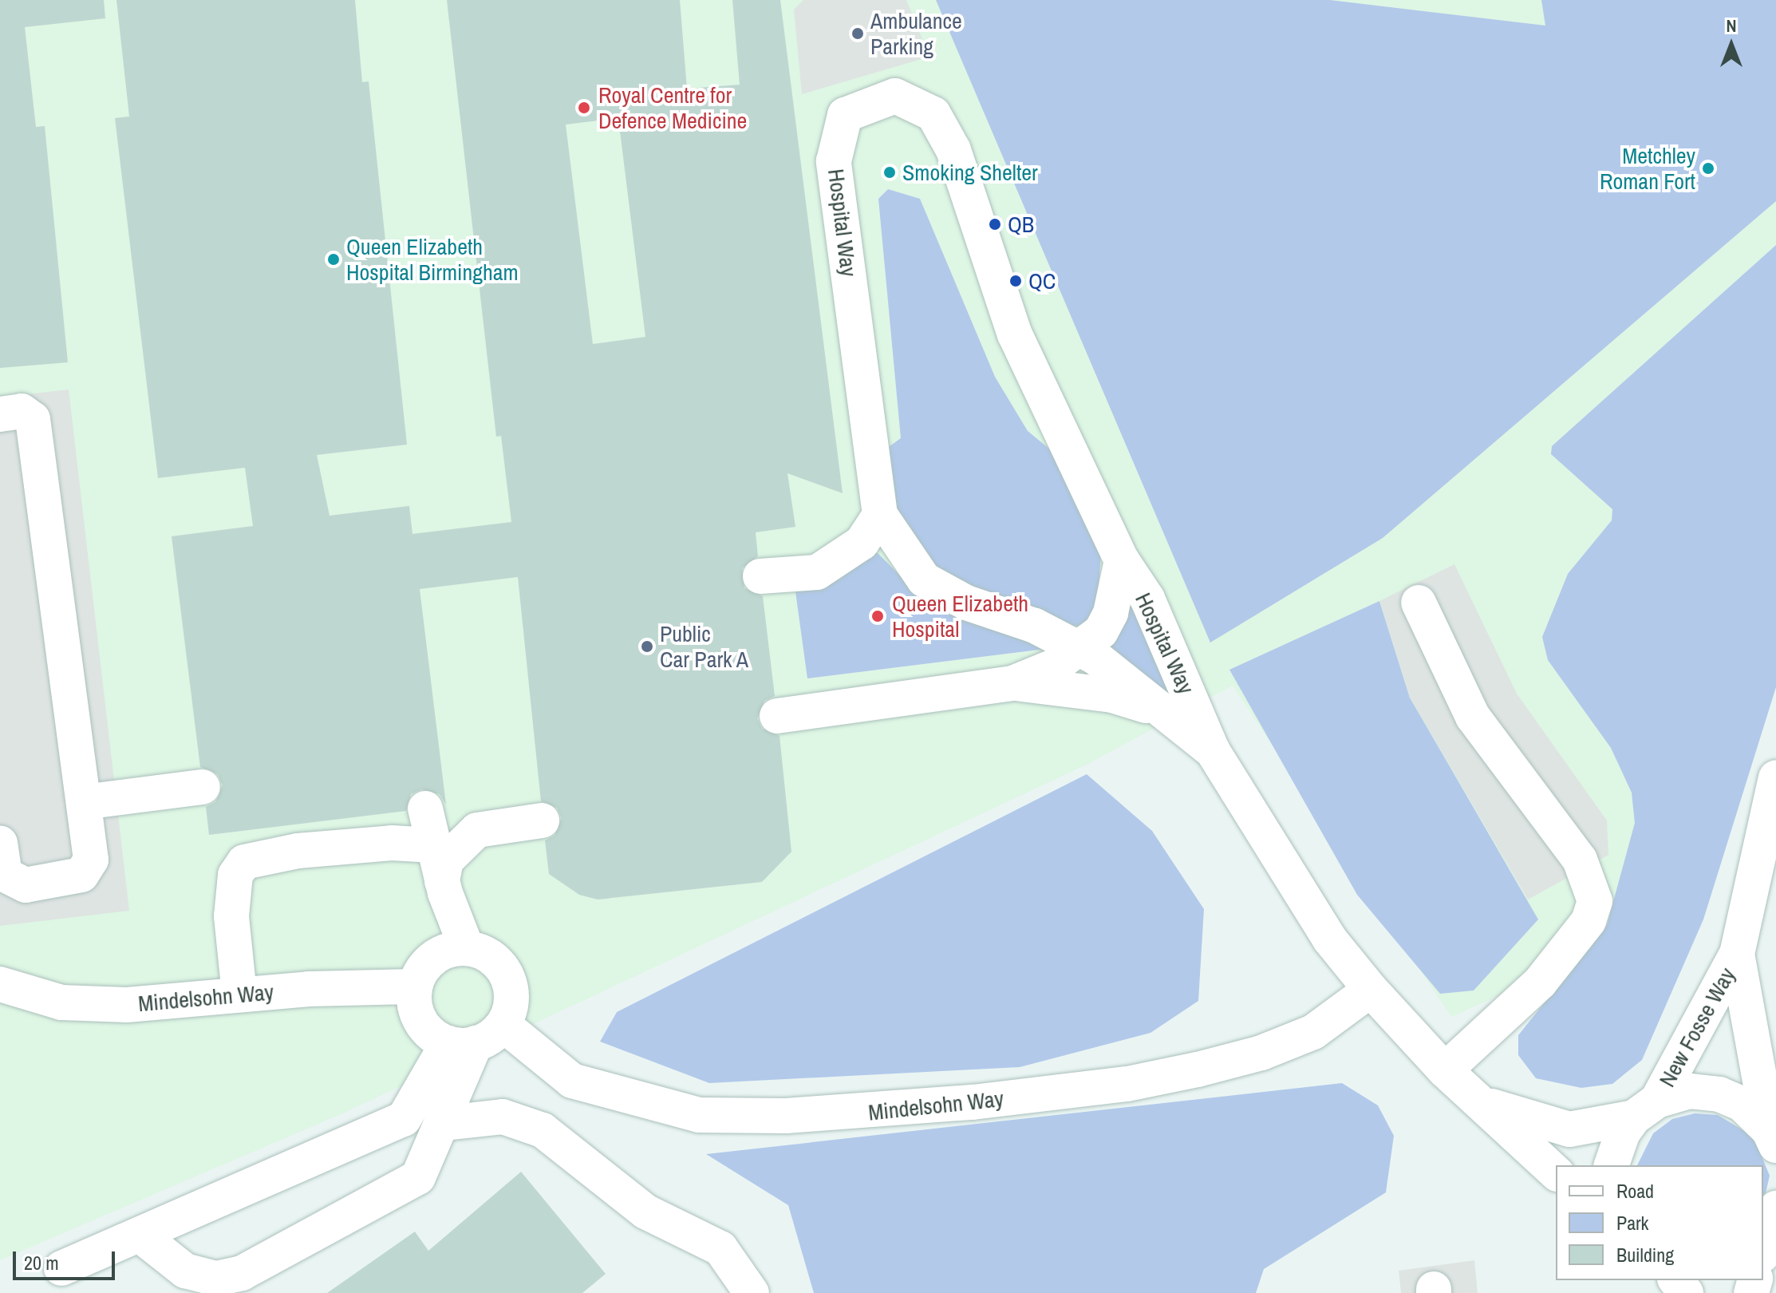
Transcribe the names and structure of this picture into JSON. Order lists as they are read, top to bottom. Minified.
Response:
{"streets":{"street":["Hospital Way","Mindelsohn Way","New Fosse Way"]},"crossings":[["Hospital Way","Mindelsohn Way"],["Hospital Way","New Fosse Way"]],"places":["Ambulance Parking","Royal Centre for Defence Medicine","Metchley Roman Fort","Smoking Shelter","QB","Queen Elizabeth Hospital Birmingham","QC","Queen Elizabeth Hospital","Public Car Park A"],"legend":["Road","Park","Building"],"scale_bar":"20 m","north":"top"}
